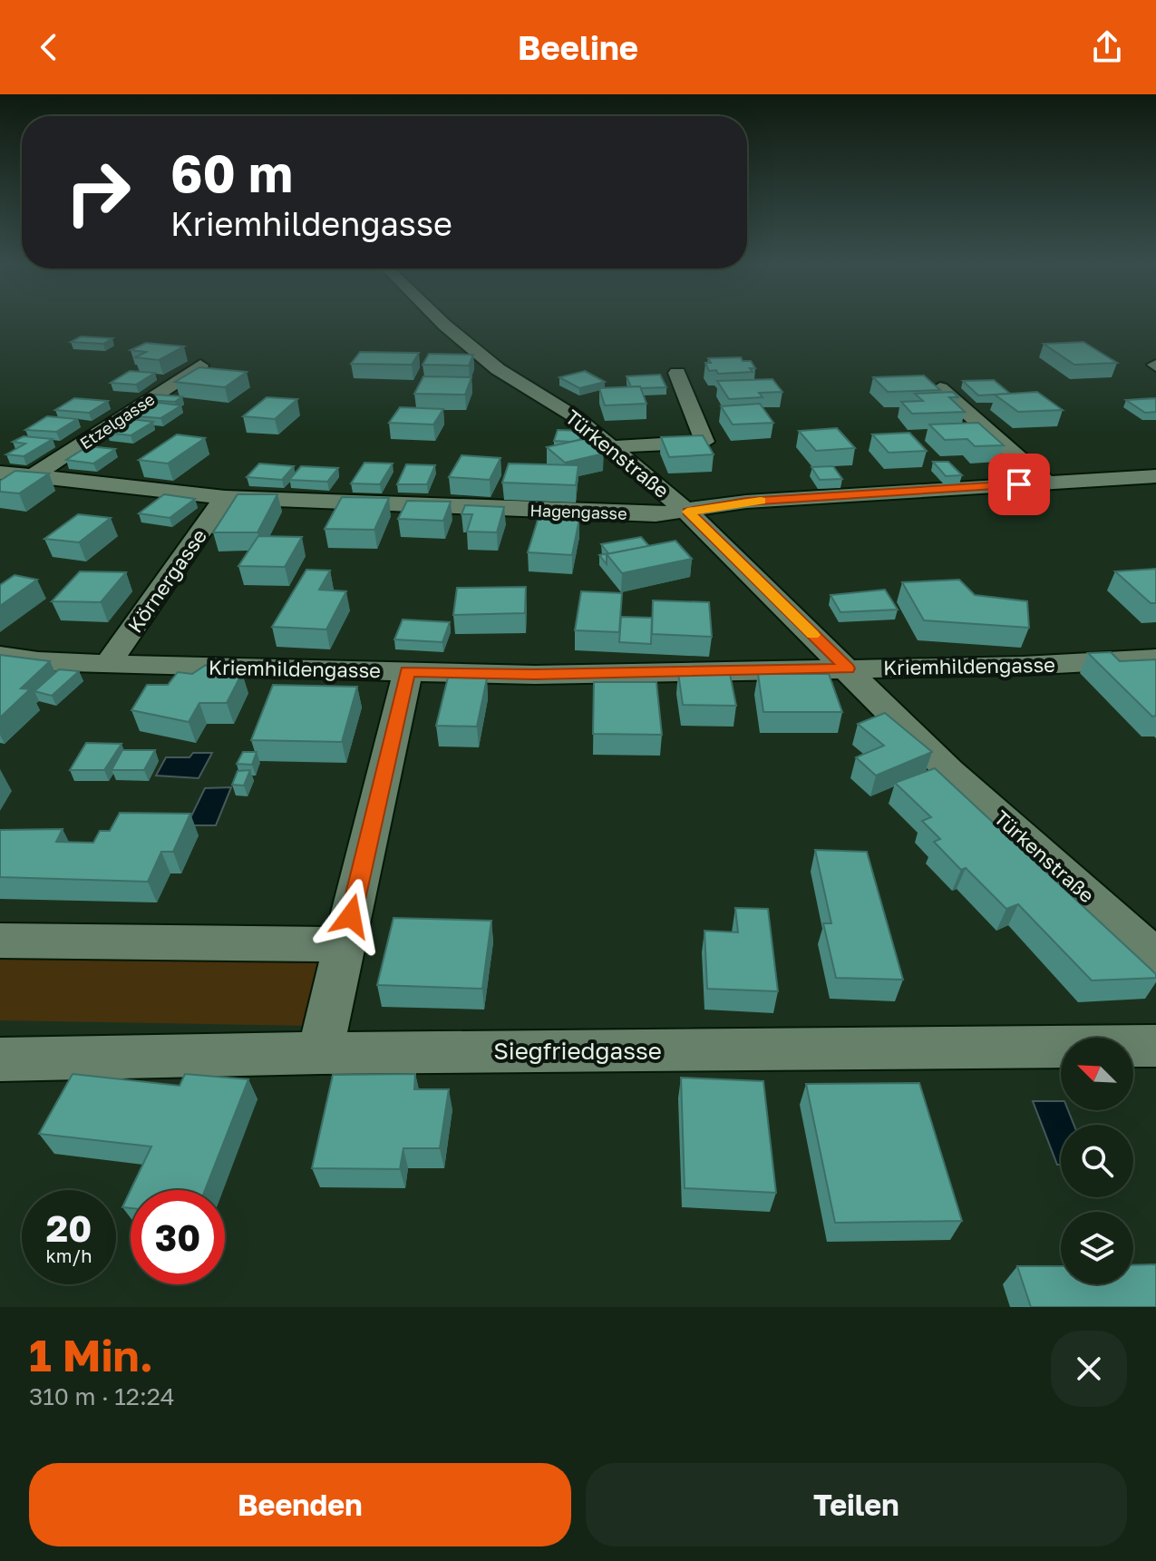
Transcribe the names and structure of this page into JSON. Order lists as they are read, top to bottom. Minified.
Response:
{"streets":{"street":["Etzelgasse","Türkenstraße","Hagengasse","Körnergasse","Kriemhildengasse","Siegfriedgasse"]},"crossings":[["Etzelgasse","Hagengasse"],["Türkenstraße","Hagengasse"],["Türkenstraße","Kriemhildengasse"],["Hagengasse","Körnergasse"],["Körnergasse","Kriemhildengasse"]],"north":"top left","page":{"header":"Beeline","turn":["60 m","Kriemhildengasse"],"speed":"20 km/h","limit":"30","heading":["1 Min.","310 m · 12:24"],"buttons":["Beenden","Teilen"]}}
